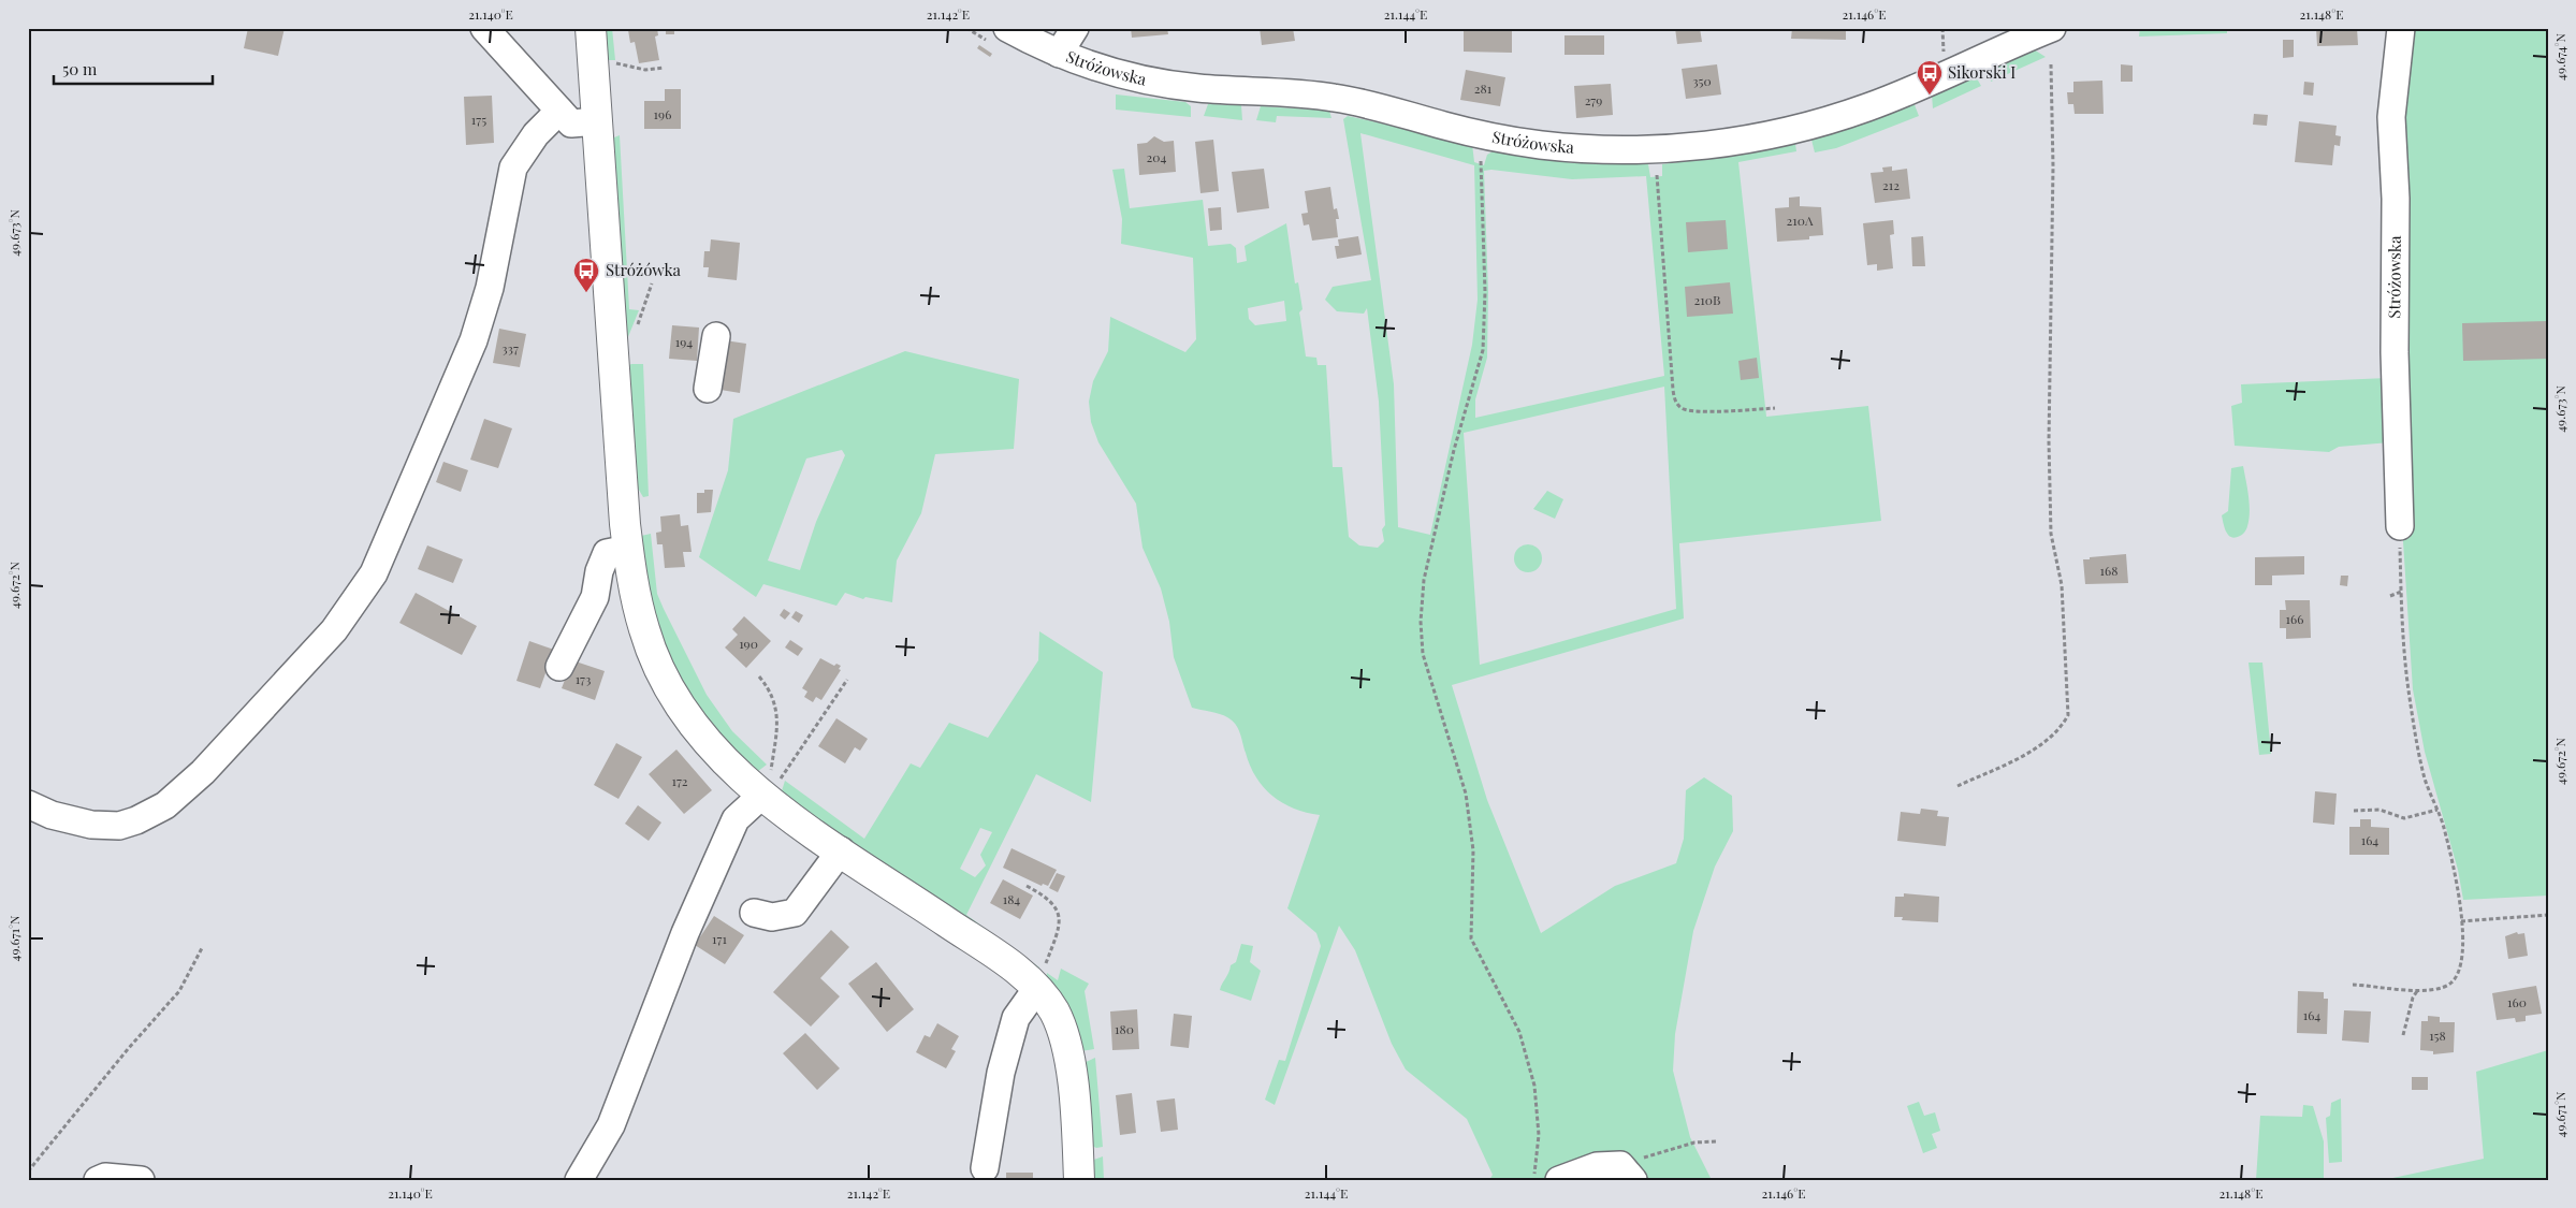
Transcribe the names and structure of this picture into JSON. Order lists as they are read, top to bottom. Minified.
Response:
{"streets":{"street":["Stróżowska"]},"places":{"bus stop":["Sikorski I","Stróżówka"]},"house_numbers":["350","281","279","196","175","204","212","210A","210B","194","337","168","166","190","173","172","164","184","171","160","164","180","158"],"scale_bar":"50 m","coordinates":["21.140°E","21.142°E","21.144°E","21.146°E","21.148°E","49.674°N","49.673°N","49.672°N","49.671°N"]}
